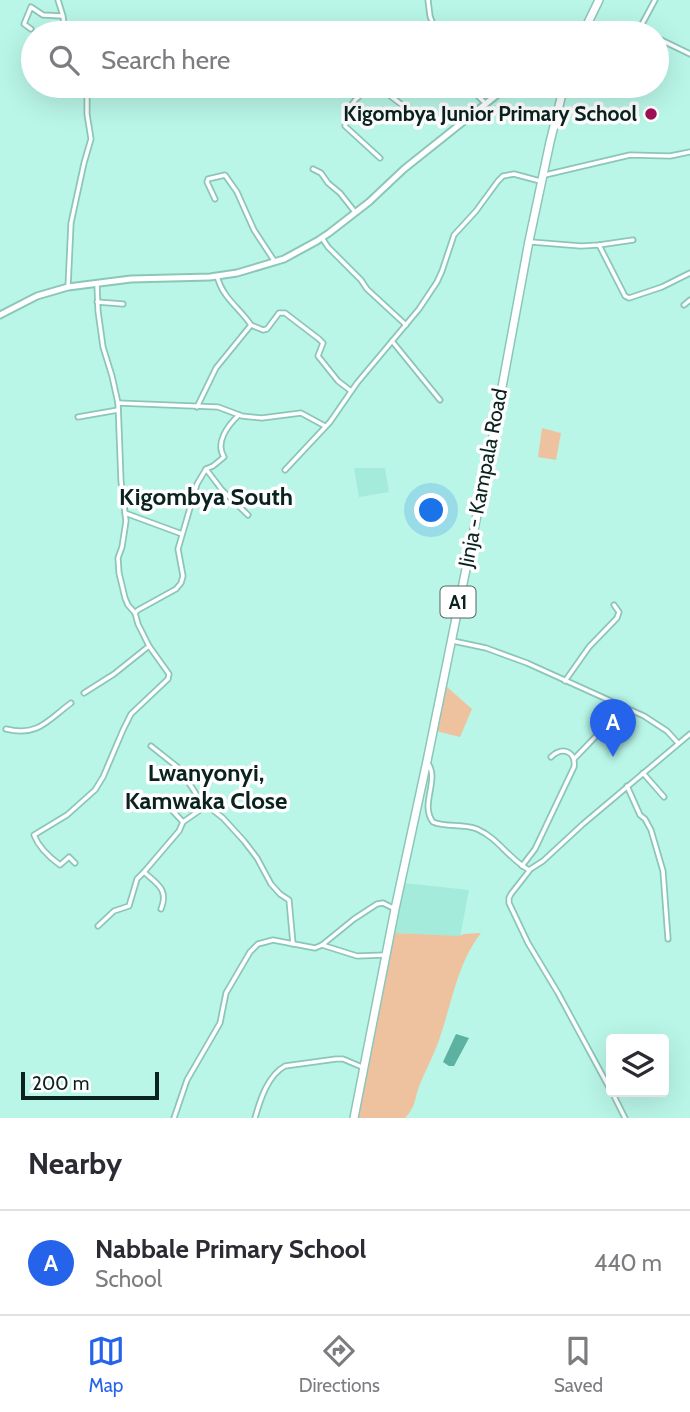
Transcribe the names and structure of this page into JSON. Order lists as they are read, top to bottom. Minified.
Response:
{"streets":{"highway":["Jinja - Kampala Road","A1"]},"districts":["Kigombya South","Lwanyonyi, Kamwaka Close"],"places":["Kigombya Junior Primary School"],"scale_bar":"200 m","page":{"search":"Search here","pins":"A","scale":"200 m","heading":"Nearby","list":[{"mark":"A","name":"Nabbale Primary School","note":"School","value":"440 m"}],"nav":["Map","Directions","Saved"]}}
